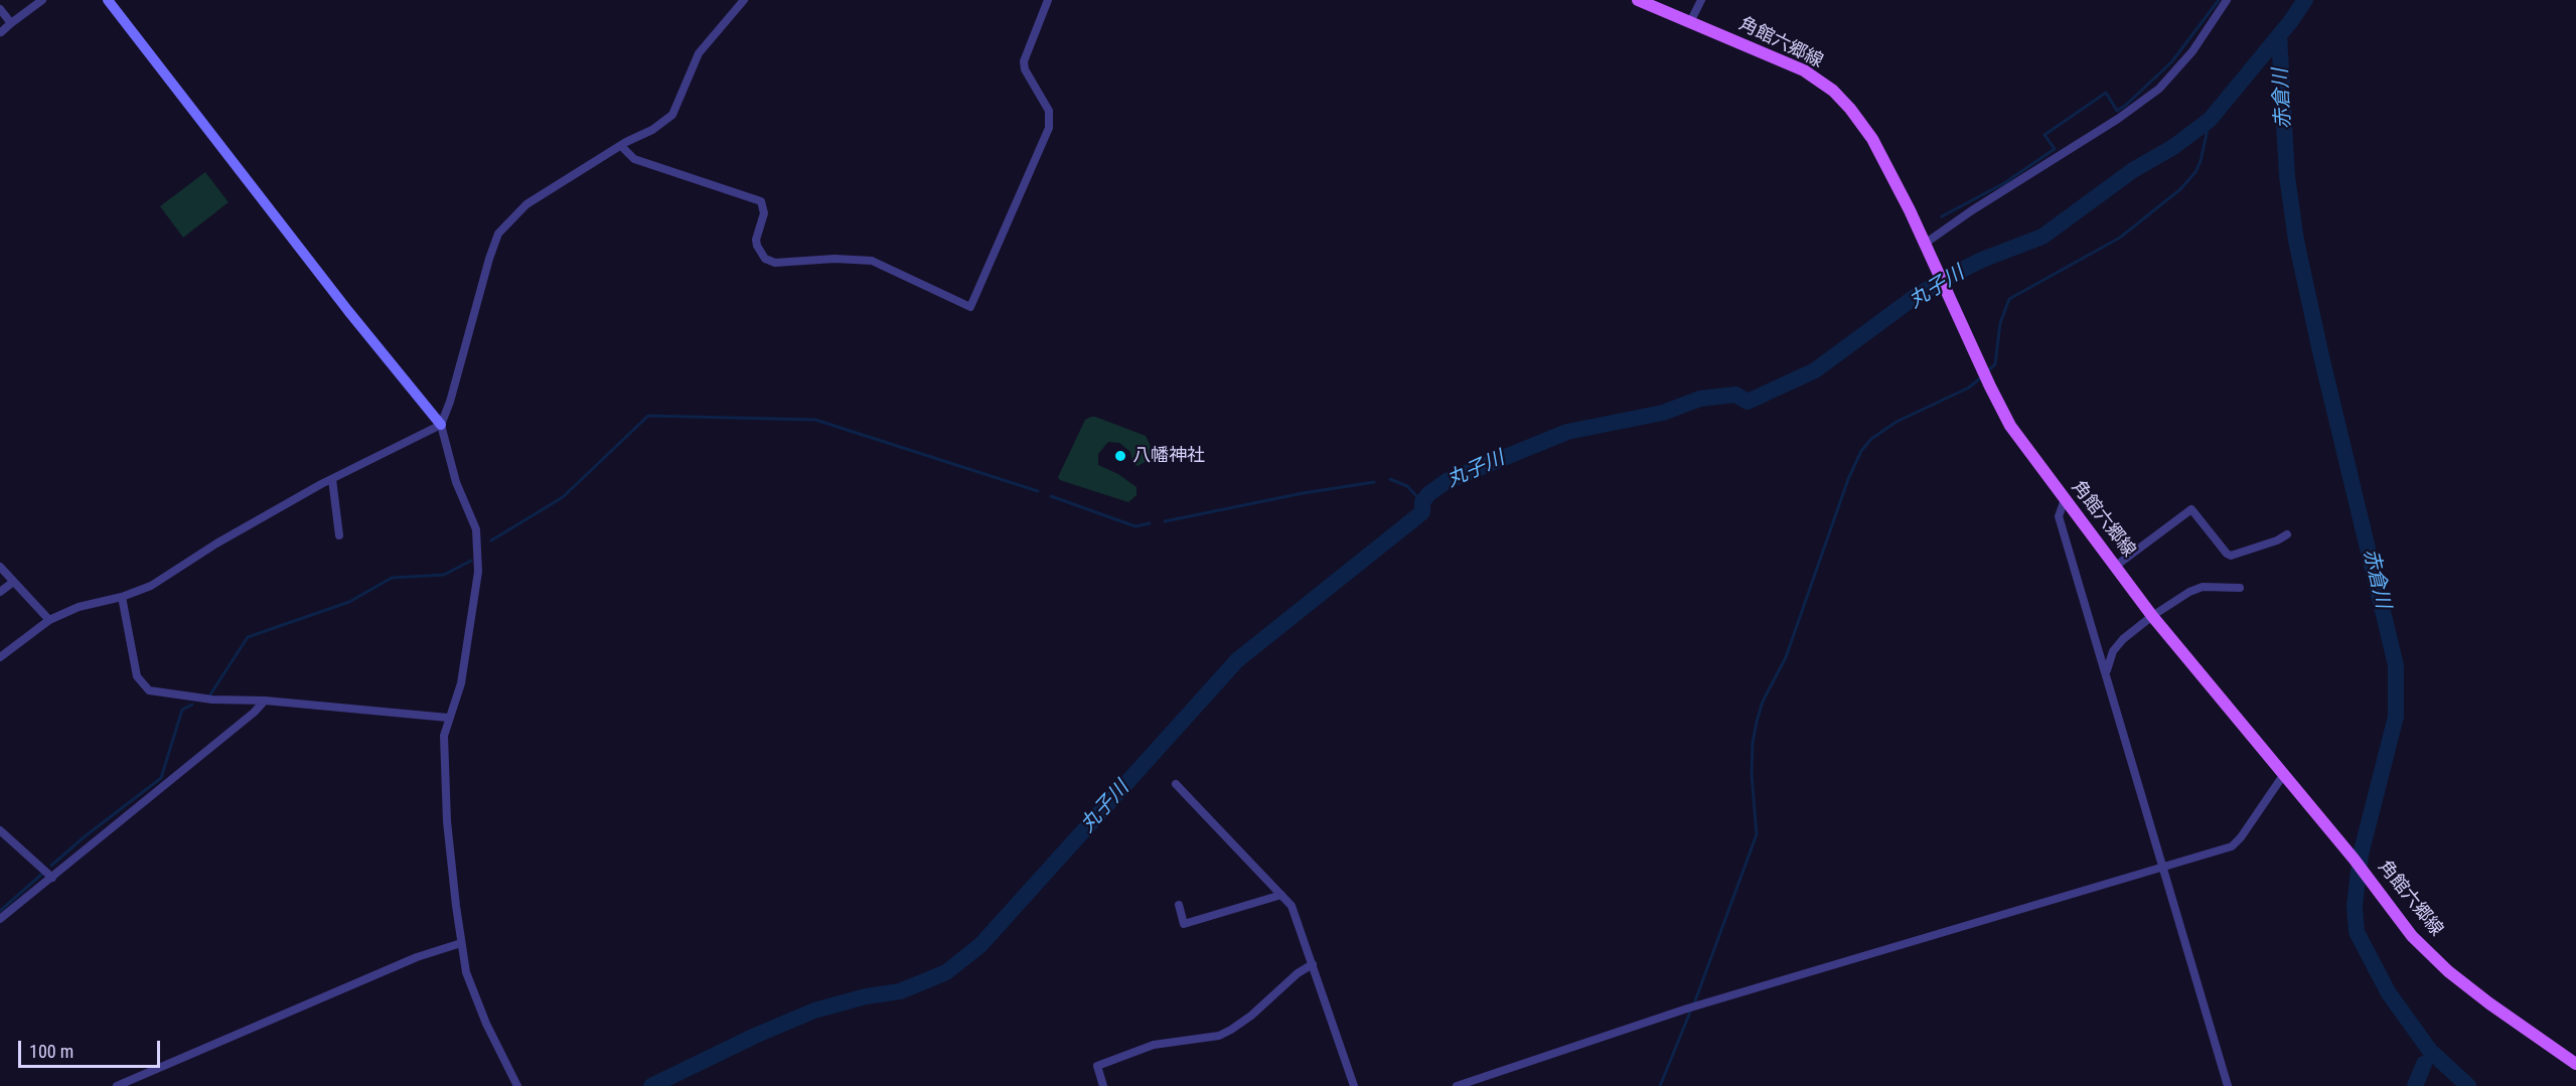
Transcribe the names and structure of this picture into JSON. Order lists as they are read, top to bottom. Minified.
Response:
{"streets":{"main road":["角館六郷線"]},"water":["赤倉川","丸子川"],"places":["八幡神社"],"scale_bar":"100 m"}
